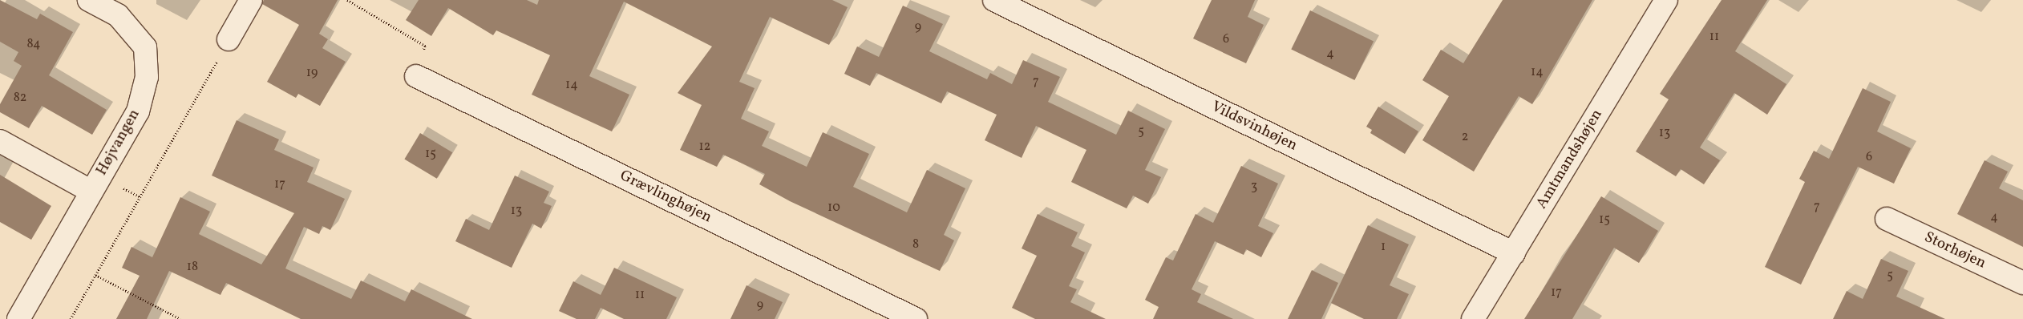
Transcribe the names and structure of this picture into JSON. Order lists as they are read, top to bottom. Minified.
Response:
{"streets":{"street":["Vildsvinhøjen","Højvangen","Amtmandshøjen","Grævlinghøjen","Storhøjen"]},"crossings":[["Vildsvinhøjen","Amtmandshøjen"]],"house_numbers":["9","11","6","84","4","14","19","7","14","82","5","13","2","12","15","6","17","3","7","10","13","4","15","8","1","18","5","17","11","9"]}
